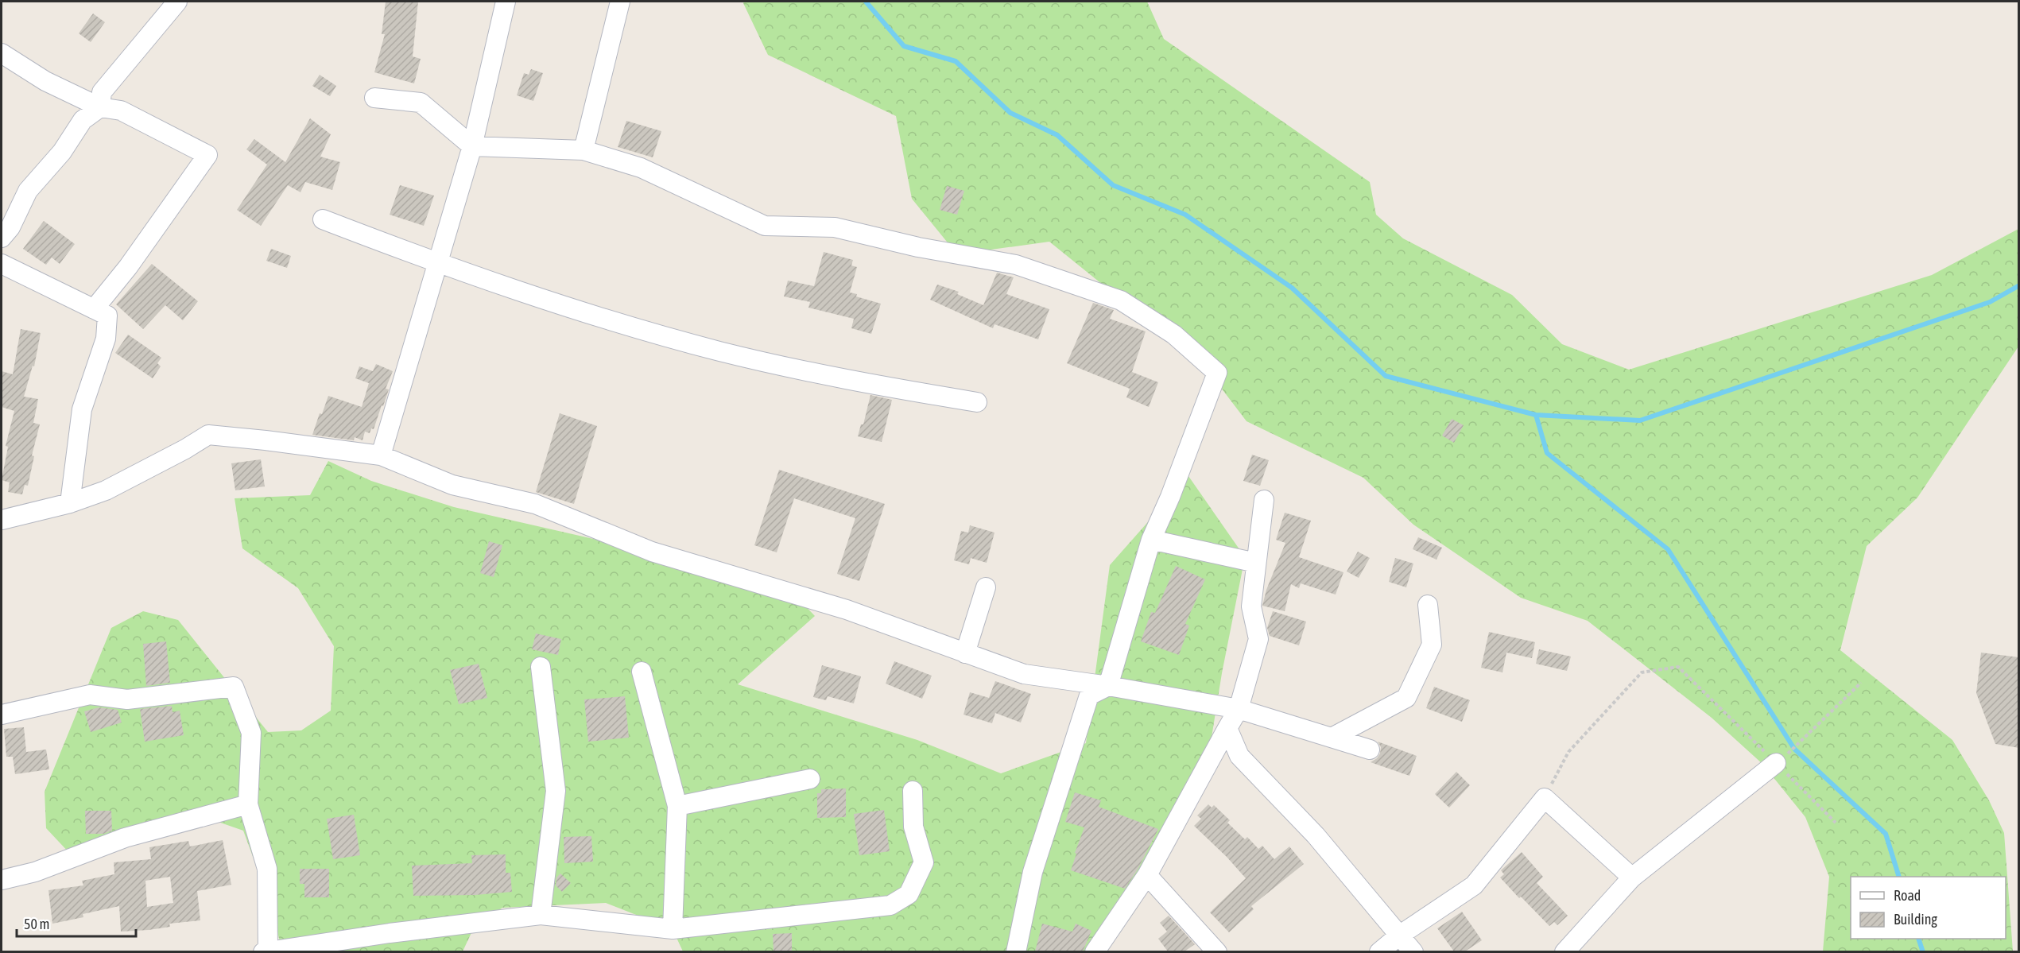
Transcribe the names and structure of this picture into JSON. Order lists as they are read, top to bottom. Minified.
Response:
{"legend":["Road","Building"],"scale_bar":"50 m"}
